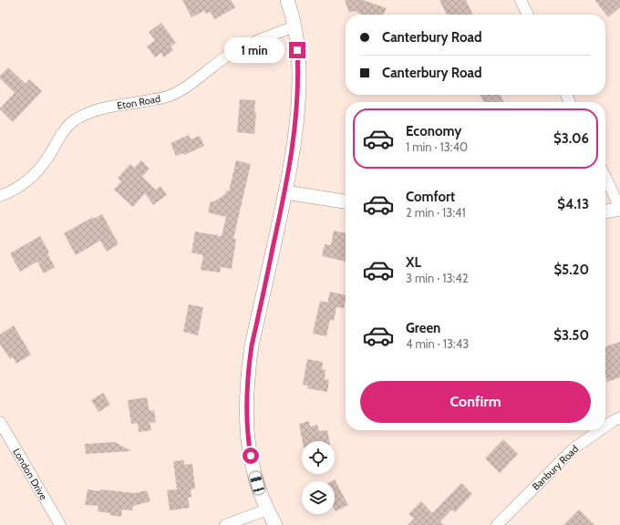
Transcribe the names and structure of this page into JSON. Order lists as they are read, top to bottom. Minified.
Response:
{"streets":{"street":["Eton Road","Banbury Road","London Drive"]},"page":{"banner":["Canterbury Road","Canterbury Road"],"bubble":"1 min","list":[{"name":"Economy","note":"1 min · 13:40","value":"$3.06"},{"name":"Comfort","note":"2 min · 13:41","value":"$4.13"},{"name":"XL","note":"3 min · 13:42","value":"$5.20"},{"name":"Green","note":"4 min · 13:43","value":"$3.50"}],"buttons":"Confirm"}}
